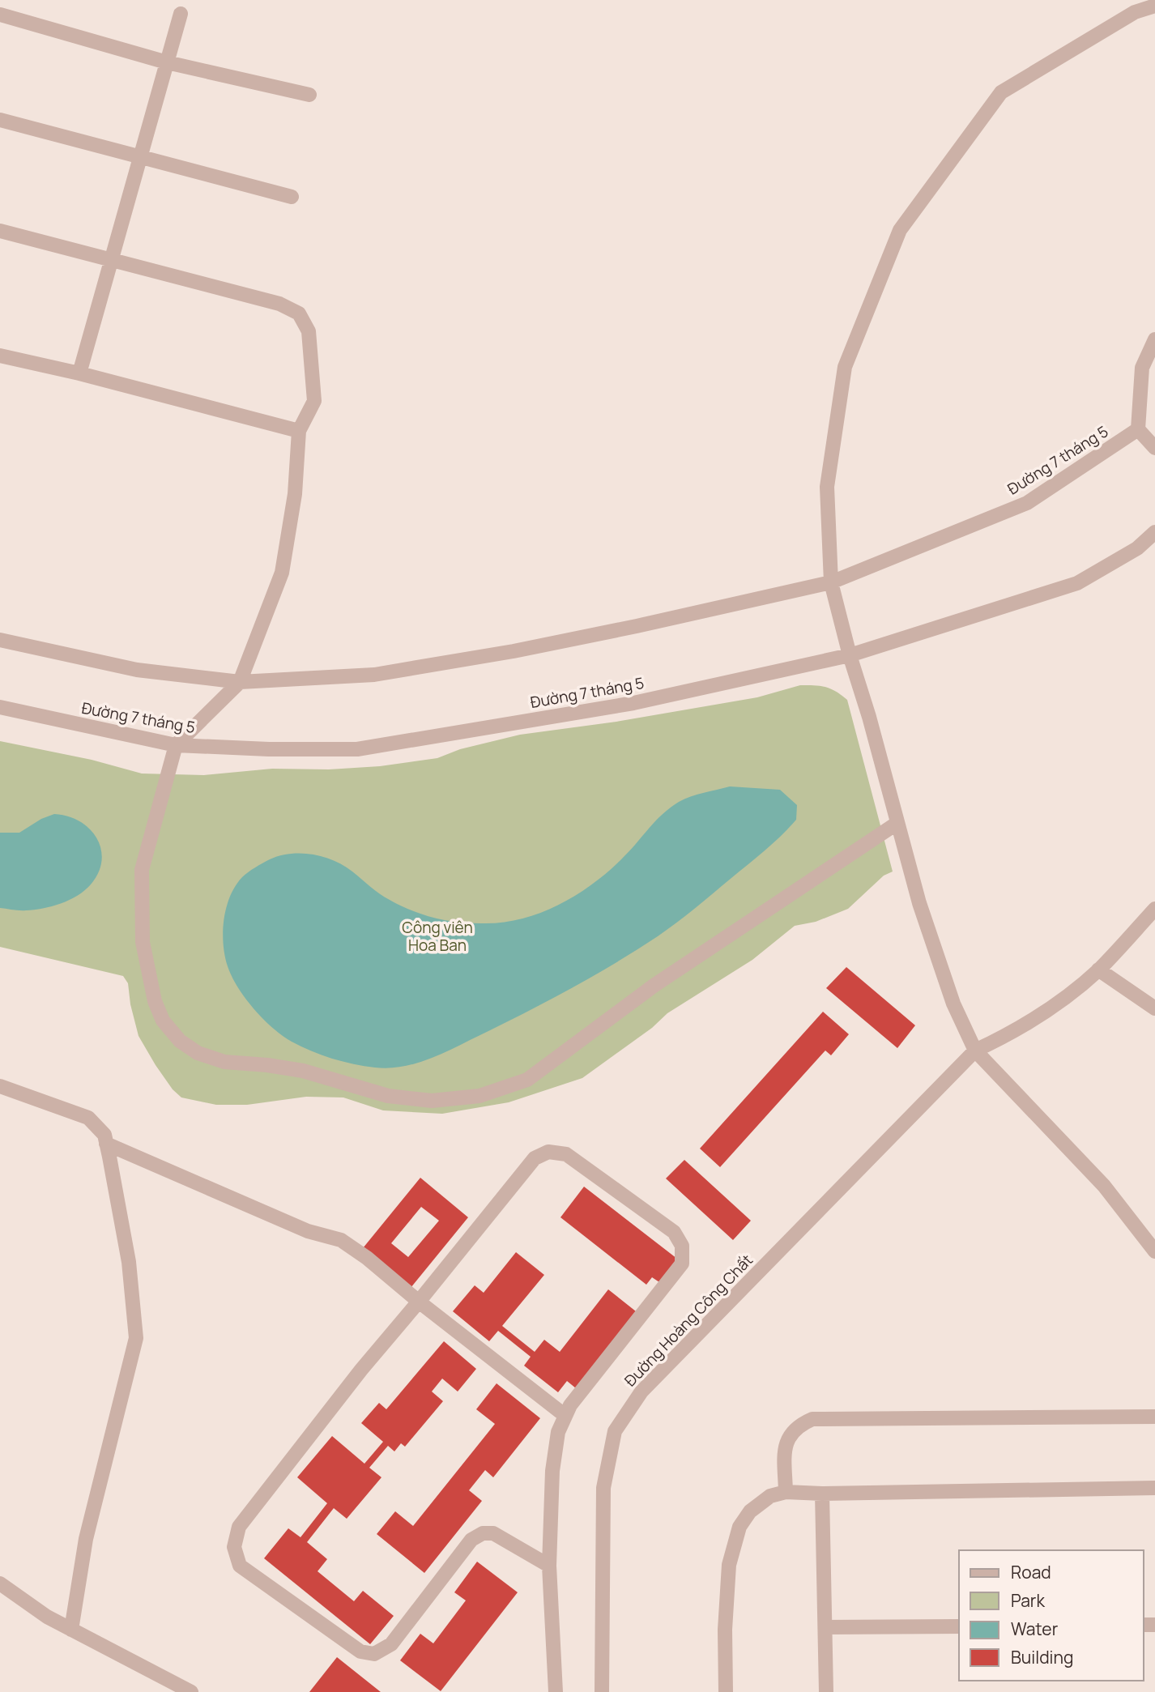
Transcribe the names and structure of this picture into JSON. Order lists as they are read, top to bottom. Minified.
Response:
{"streets":{"street":["Đường 7 tháng 5","Đường Hoàng Công Chất"]},"parks":["Công viên Hoa Ban"],"legend":["Road","Park","Water","Building"]}
